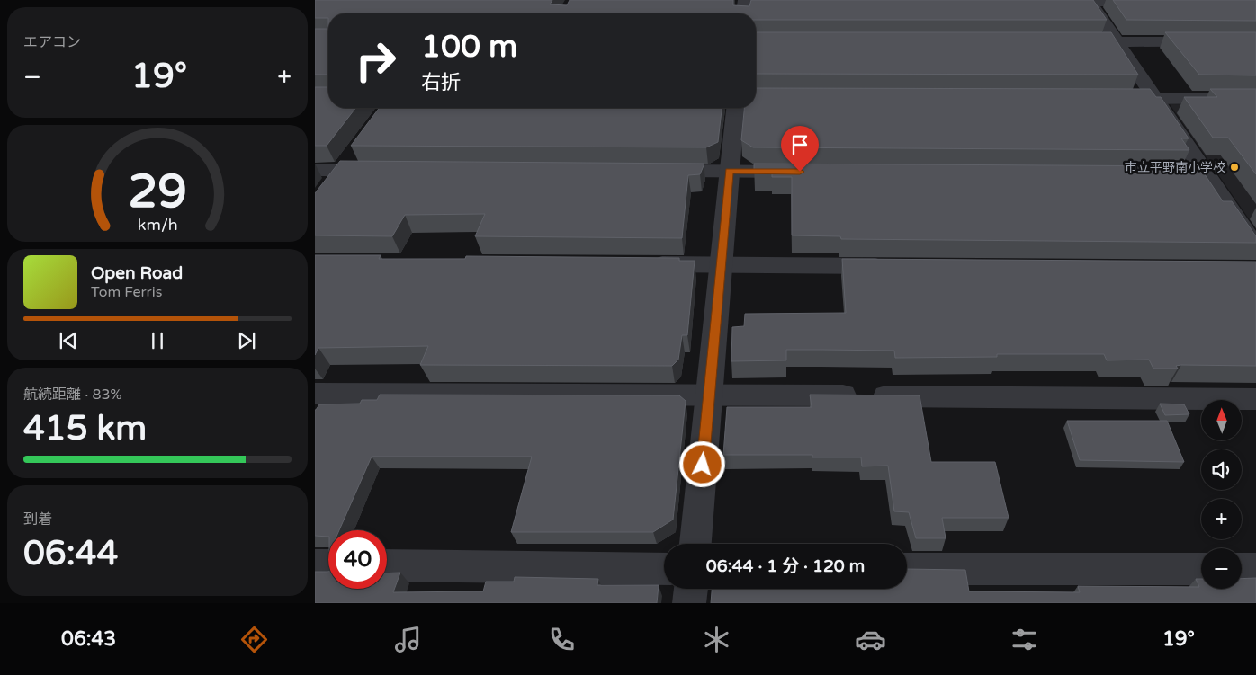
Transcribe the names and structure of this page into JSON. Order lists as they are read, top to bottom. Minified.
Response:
{"places":["市立平野南小学校"],"north":"top","page":{"tile":["エアコン",["航続距離 · 83%","415 km"],["到着","06:44"]],"turn":["100 m","右折"],"heat":["−","19°","+"],"song":["Open Road","Tom Ferris"],"map_buttons":["+","−"],"limit":"40","trip":"06:44 · 1 分 · 120 m","tabs":["06:43","19°"],"gauge":["29","km/h"]}}
